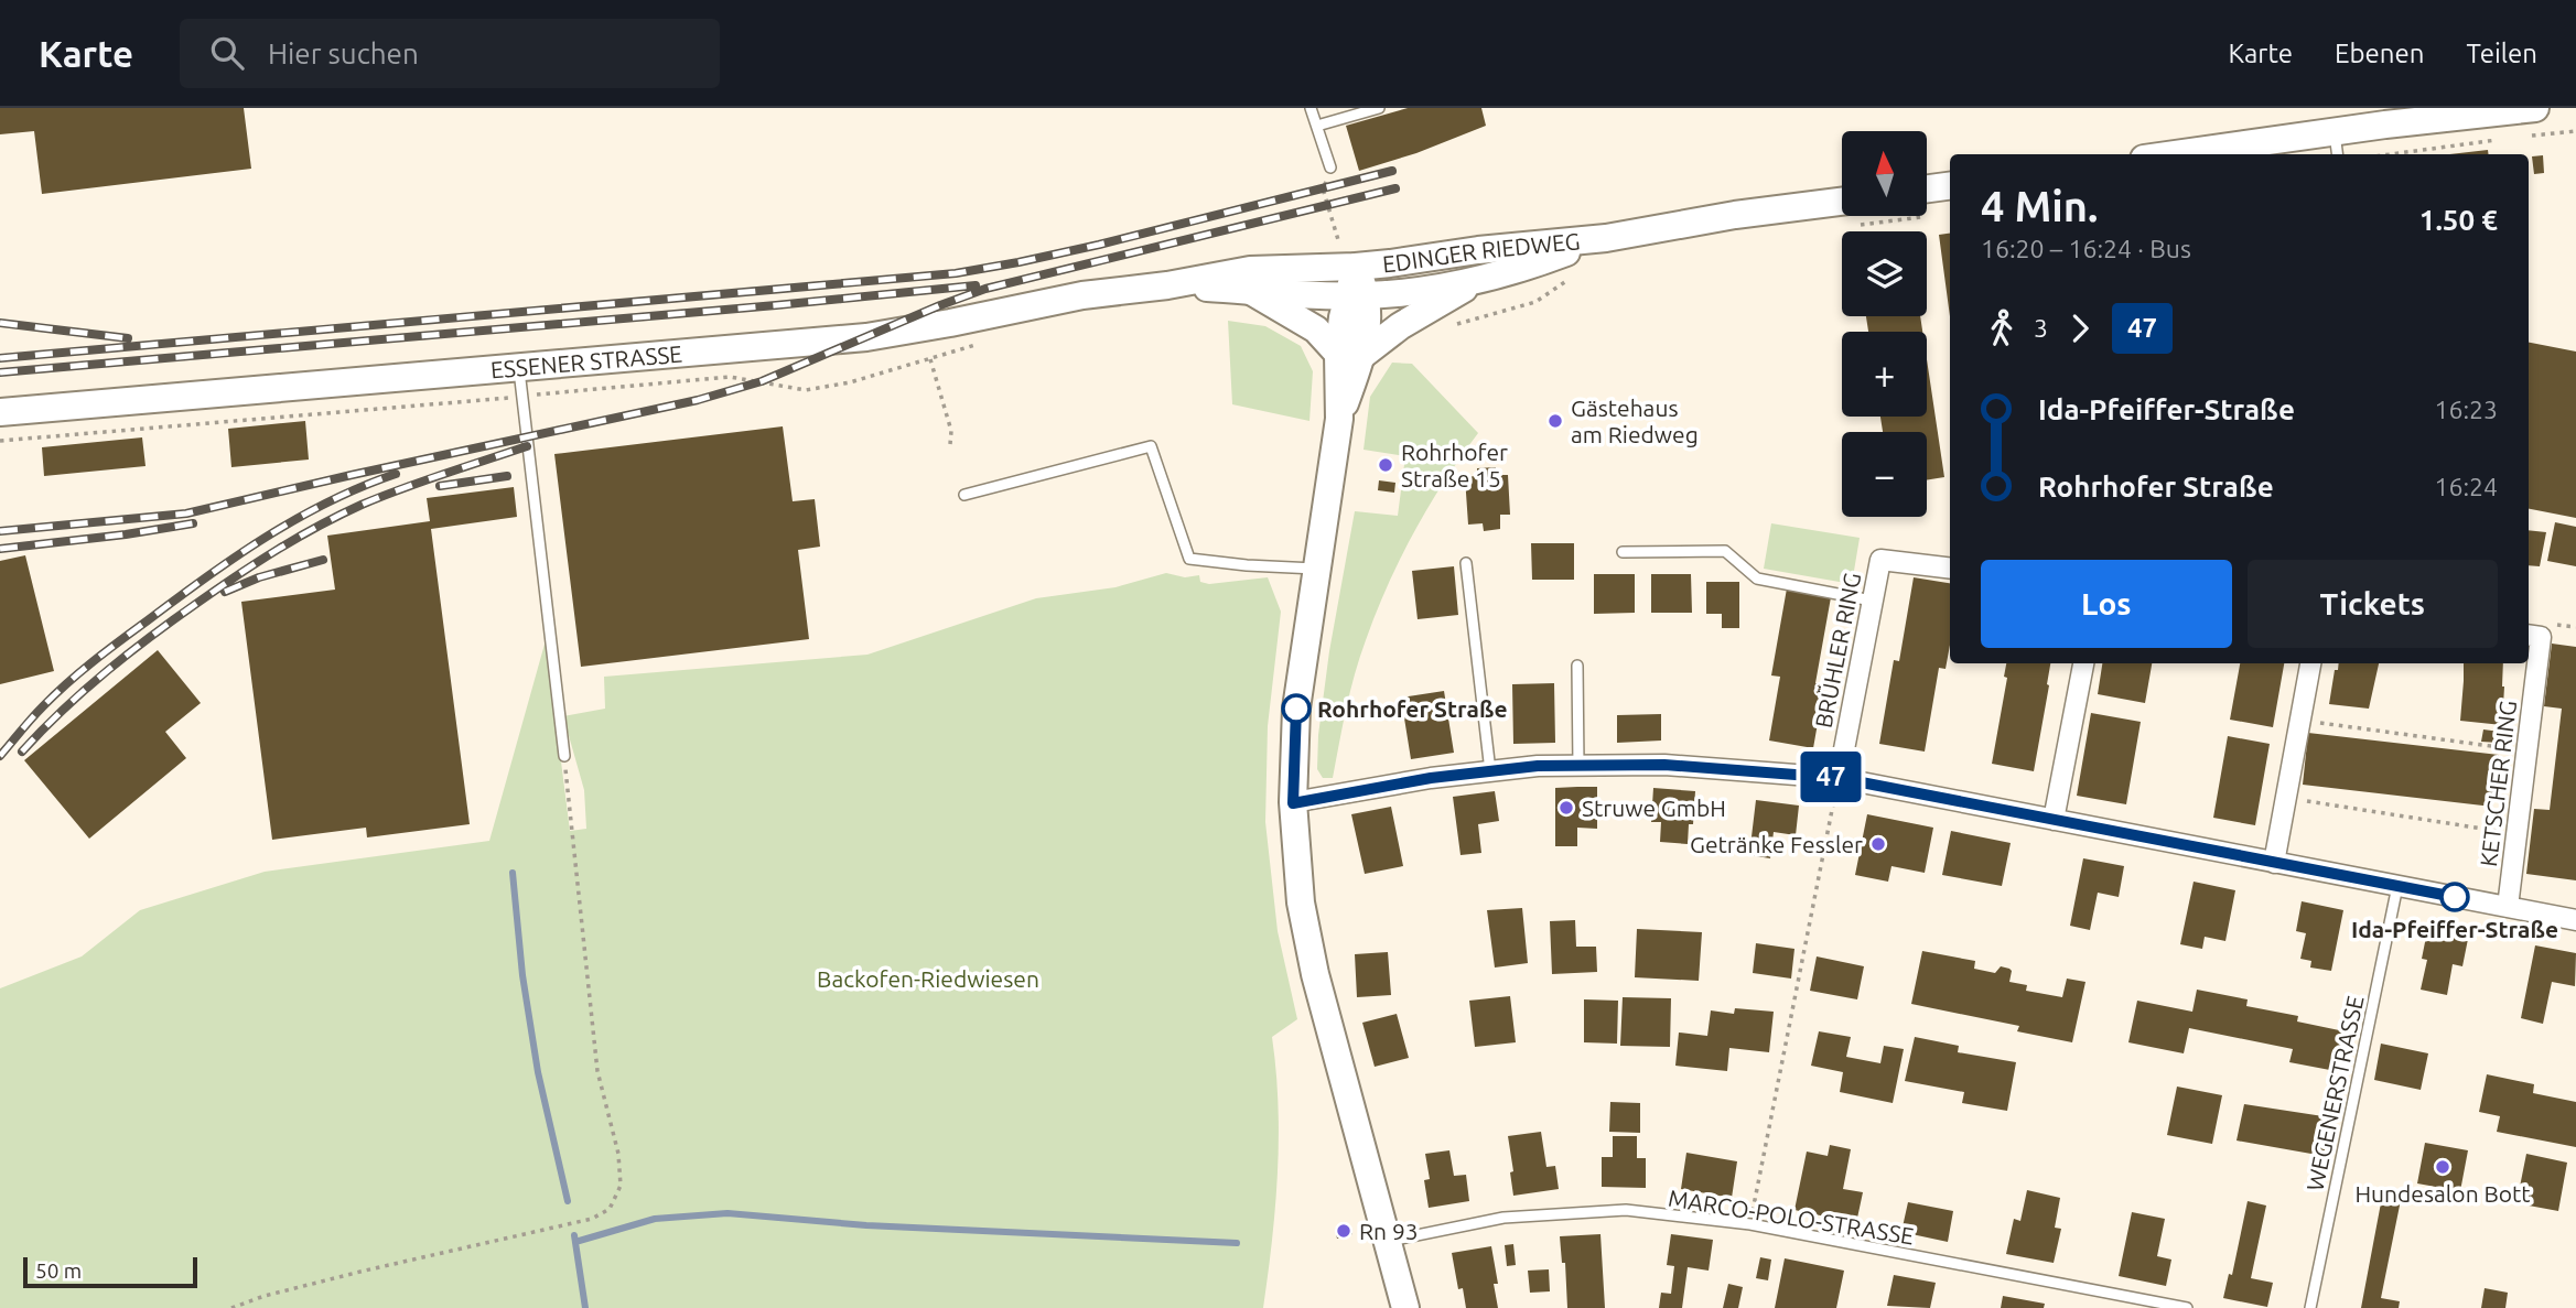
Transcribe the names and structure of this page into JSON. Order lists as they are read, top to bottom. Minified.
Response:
{"streets":{"main road":["EDINGER RIEDWEG","ESSENER STRASSE"],"street":["BRÜHLER RING","KETSCHER RING"],"lane":["WEGENERSTRASSE","MARCO-POLO-STRASSE"]},"crossings":[["EDINGER RIEDWEG","ESSENER STRASSE"]],"parks":["Backofen-Riedwiesen"],"places":["Gästehaus am Riedweg","Rohrhofer Straße 15","Rohrhofer Straße","Struwe GmbH","Getränke Fessler","Ida-Pfeiffer-Straße","Hundesalon Bott","Rn 93"],"lines":["bus line 47"],"scale_bar":"50 m","north":"top","page":{"header":"Karte","search":"Hier suchen","nav":["Karte","Ebenen","Teilen"],"on_map":"47","map_buttons":["+","−"],"heading":["4 Min.","16:20 – 16:24 · Bus","1.50 €"],"legs":["3","47"],"list":[{"name":"Ida-Pfeiffer-Straße","value":"16:23"},{"name":"Rohrhofer Straße","value":"16:24"}],"buttons":["Los","Tickets"],"scale":"50 m"}}
